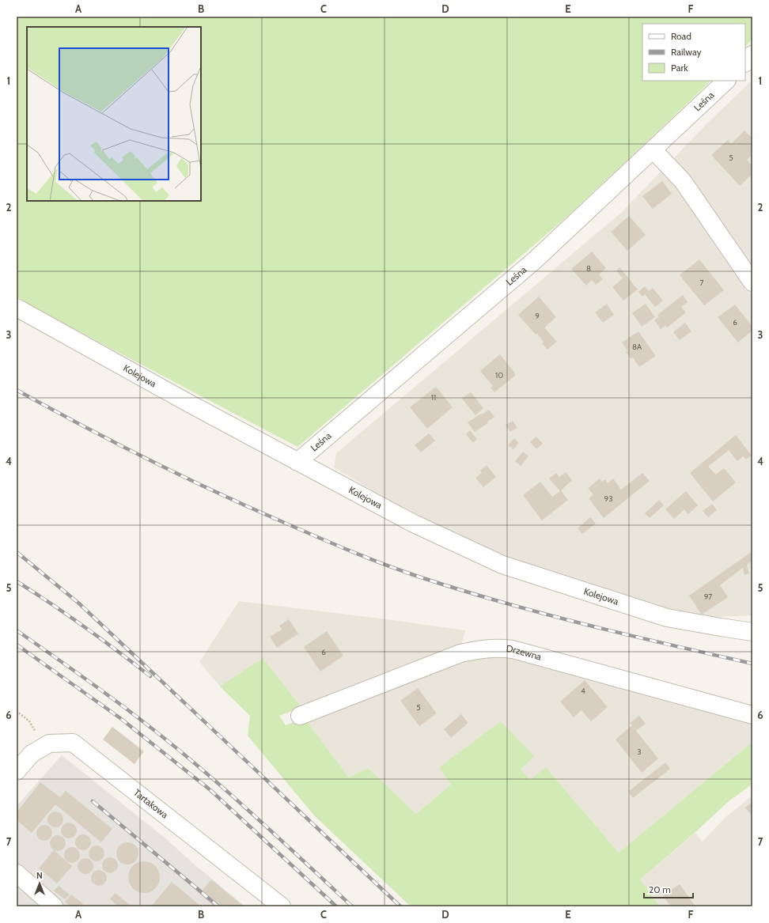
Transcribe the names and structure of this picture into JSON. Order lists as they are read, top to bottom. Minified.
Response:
{"streets":{"street":["Leśna","Kolejowa","Drzewna","Tartakowa"]},"crossings":[["Leśna","Kolejowa"]],"house_numbers":["5","8","7","9","6","8A","10","11","93","97","6","4","5","3"],"legend":["Road","Railway","Park"],"scale_bar":"20 m","north":"top","grid":{"columns":["A","B","C","D","E","F"],"rows":["1","2","3","4","5","6","7"]}}
